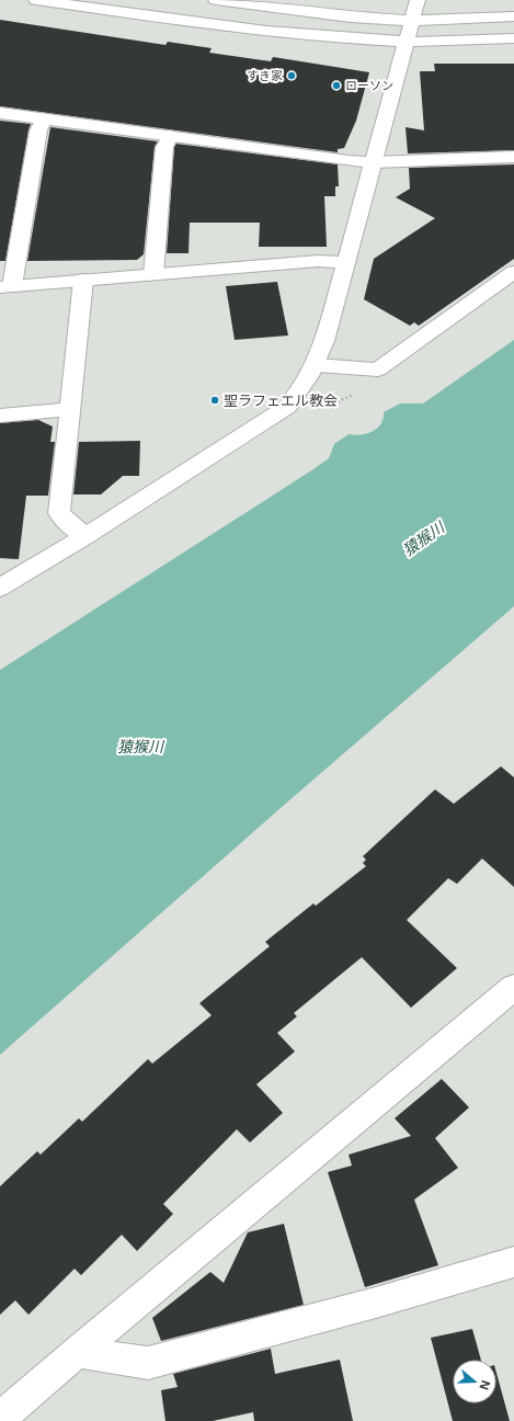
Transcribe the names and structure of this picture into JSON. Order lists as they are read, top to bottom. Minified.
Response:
{"water":["猿猴川"],"places":["すき家","ローソン","聖ラフェエル教会"],"north":"right"}
